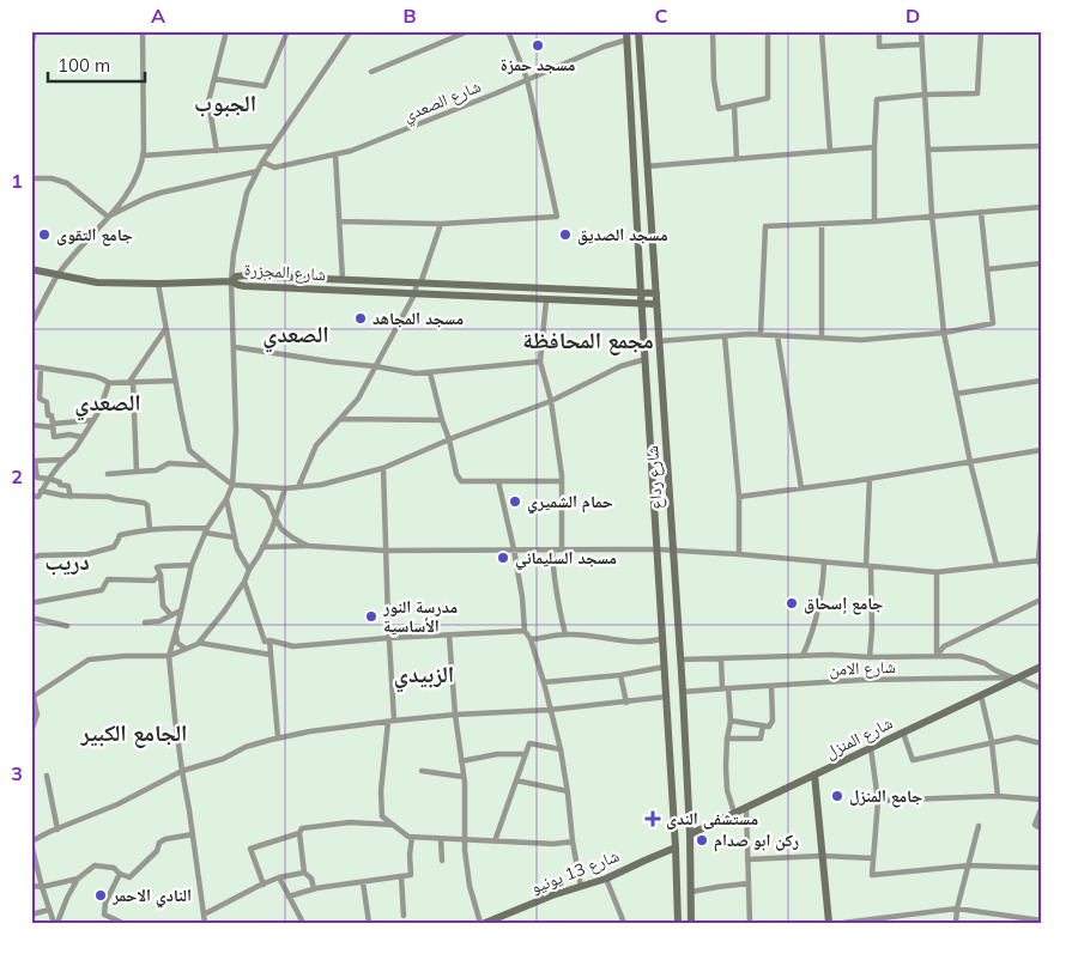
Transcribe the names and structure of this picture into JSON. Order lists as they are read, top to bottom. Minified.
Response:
{"streets":{"street":["شارع الصعدي","شارع المجزرة","شارع رداع","شارع الامن","شارع المنزل","شارع 13 يونيو"]},"crossings":[["شارع الصعدي","شارع رداع"],["شارع المجزرة","شارع رداع"],["شارع رداع","شارع الامن"],["شارع رداع","شارع المنزل"],["شارع رداع","شارع 13 يونيو"],["شارع الامن","شارع المنزل"]],"districts":["الجبوب","الصعدي","مجمع المحافظة","الصعدي","دريب","الزبيدي","الجامع الكبير"],"places":{"other":["مسجد حمزة","جامع التقوى","مسجد الصديق","مسجد المجاهد","حمام الشميري","مسجد السليماني","جامع إسحاق","مدرسة النور الأساسية","جامع المنزل","ركن ابو صدام","النادي الاحمر"],"health":["مستشفى الندى"]},"scale_bar":"100 m","grid":{"columns":["A","B","C","D"],"rows":["1","2","3"]}}
